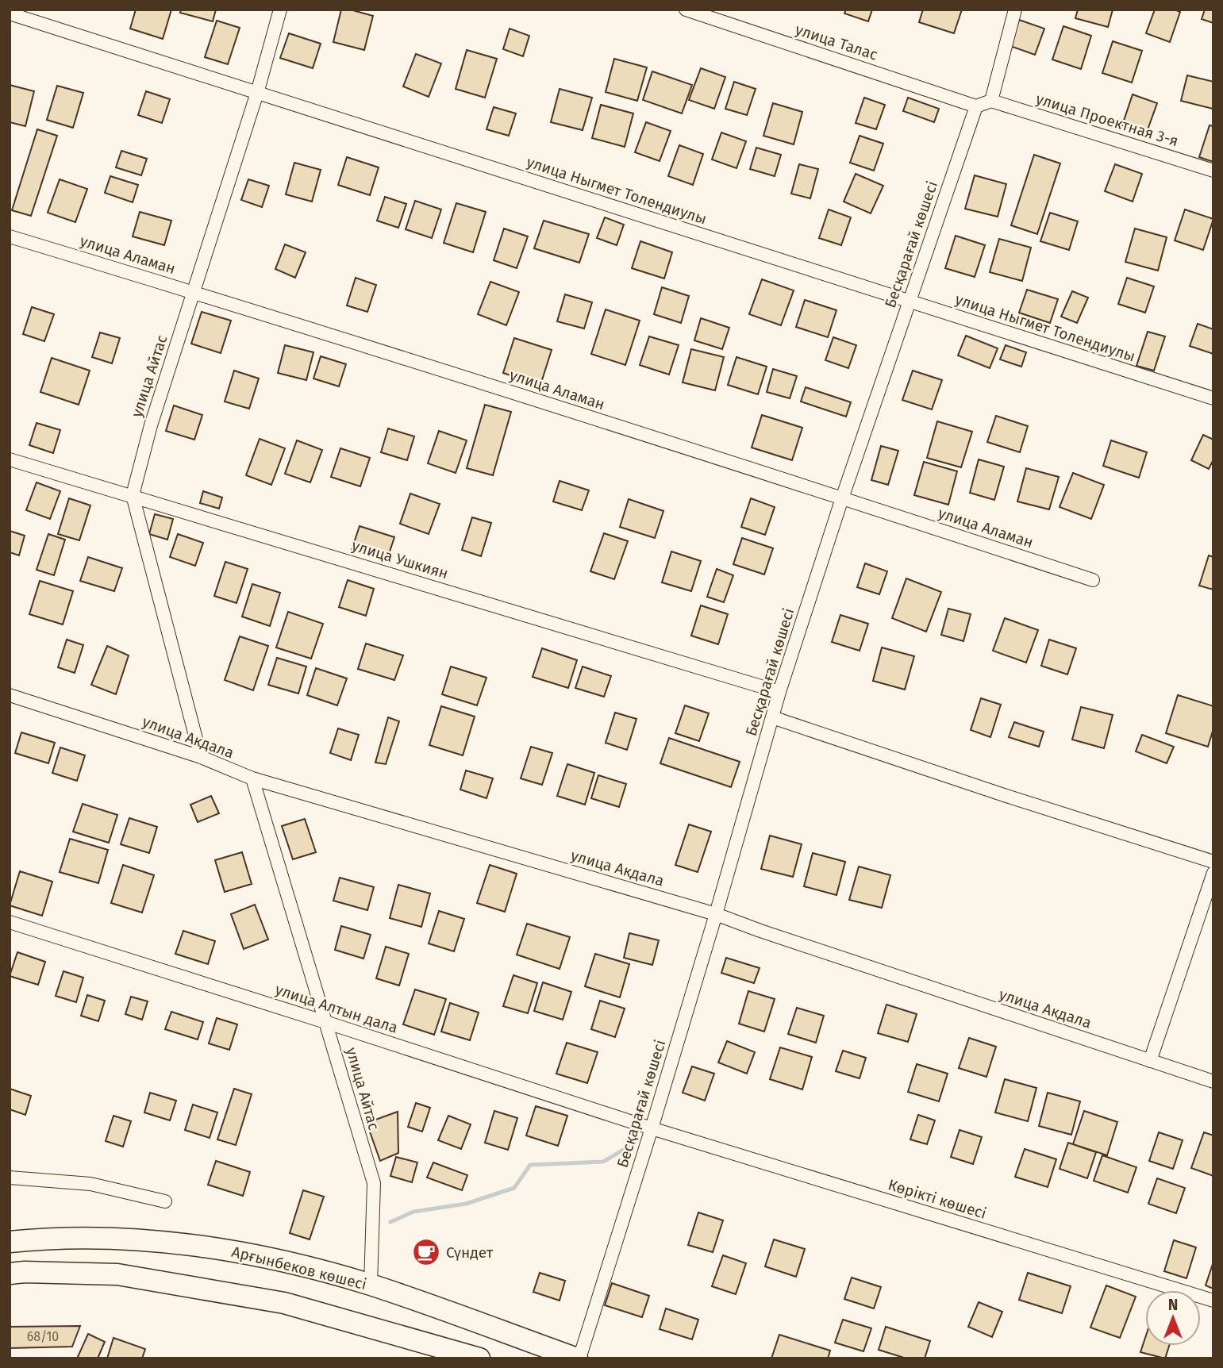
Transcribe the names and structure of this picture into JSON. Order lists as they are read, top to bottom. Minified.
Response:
{"streets":{"main road":["Арғынбеков көшесі"],"street":["улица Талас","улица Проектная 3-я","улица Ныгмет Толендиулы","Бесқарағай көшесі","улица Аламан","улица Айтас","улица Ушкиян","улица Акдала","улица Алтын дала","Көрікті көшесі"]},"crossings":[["улица Талас","Бесқарағай көшесі"],["улица Ныгмет Толендиулы","Бесқарағай көшесі"],["улица Ныгмет Толендиулы","улица Айтас"],["Бесқарағай көшесі","улица Аламан"],["Бесқарағай көшесі","улица Ушкиян"],["Бесқарағай көшесі","улица Акдала"],["Бесқарағай көшесі","улица Алтын дала"],["Бесқарағай көшесі","Көрікті көшесі"],["Бесқарағай көшесі","Арғынбеков көшесі"],["улица Аламан","улица Айтас"],["улица Айтас","улица Ушкиян"],["улица Айтас","улица Акдала"],["улица Айтас","улица Алтын дала"],["улица Айтас","Арғынбеков көшесі"],["улица Алтын дала","Көрікті көшесі"]],"places":{"cafe":["Сүндет"]},"house_numbers":["68/10"],"north":"top"}
